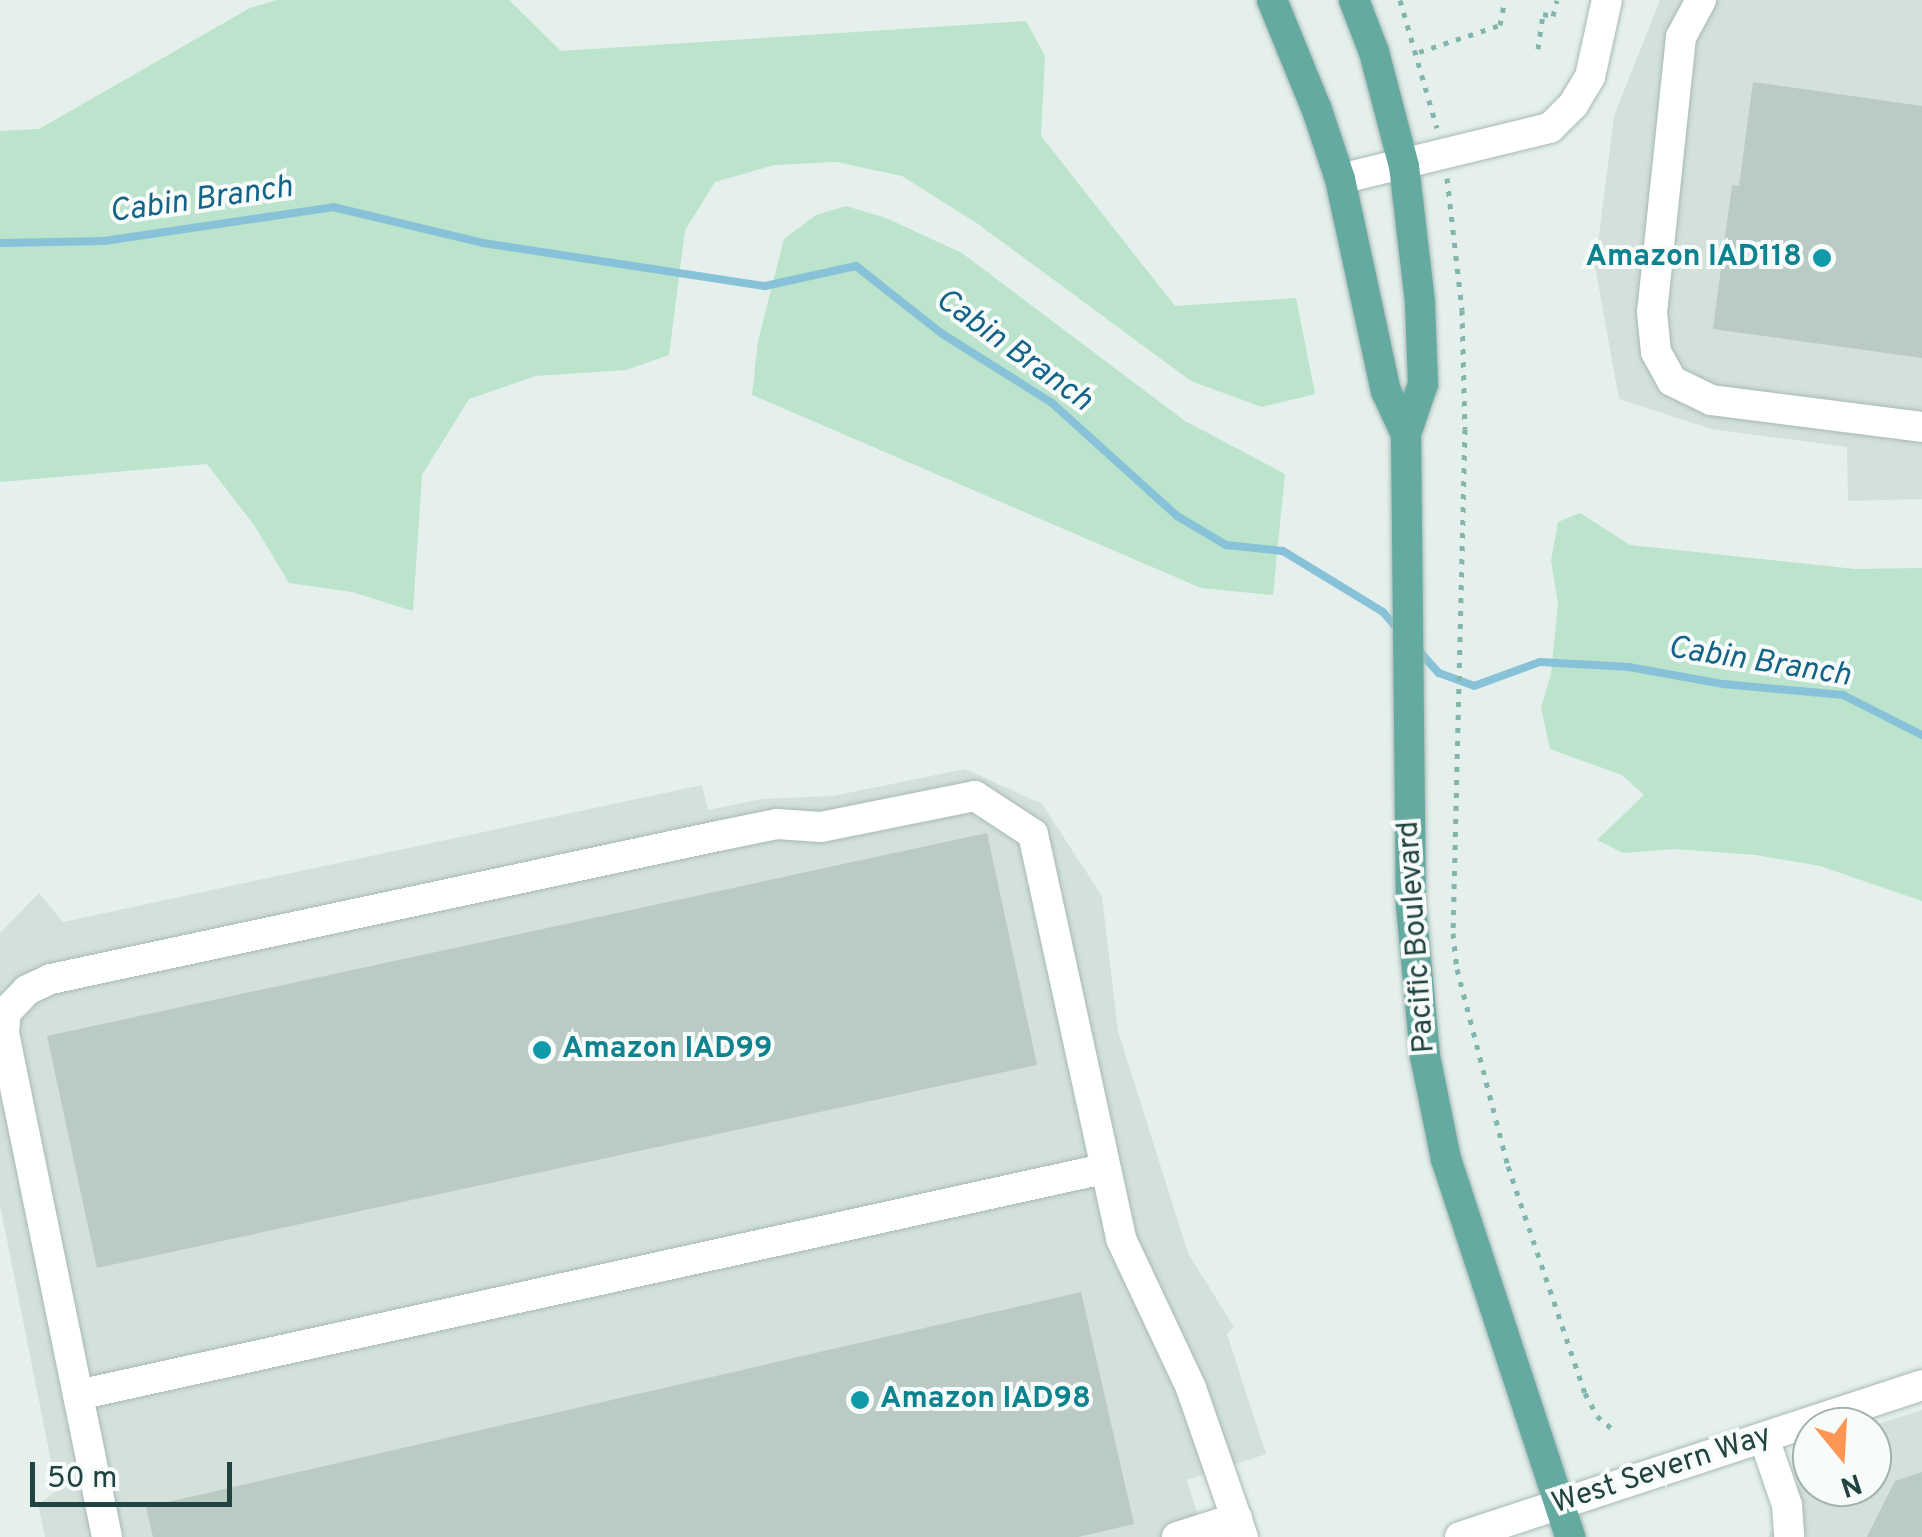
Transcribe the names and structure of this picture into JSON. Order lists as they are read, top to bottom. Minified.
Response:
{"streets":{"main road":["Pacific Boulevard"],"street":["West Severn Way"]},"crossings":[["Pacific Boulevard","West Severn Way"]],"water":["Cabin Branch"],"places":["Amazon IAD118","Amazon IAD99","Amazon IAD98"],"scale_bar":"50 m","north":"bottom"}
